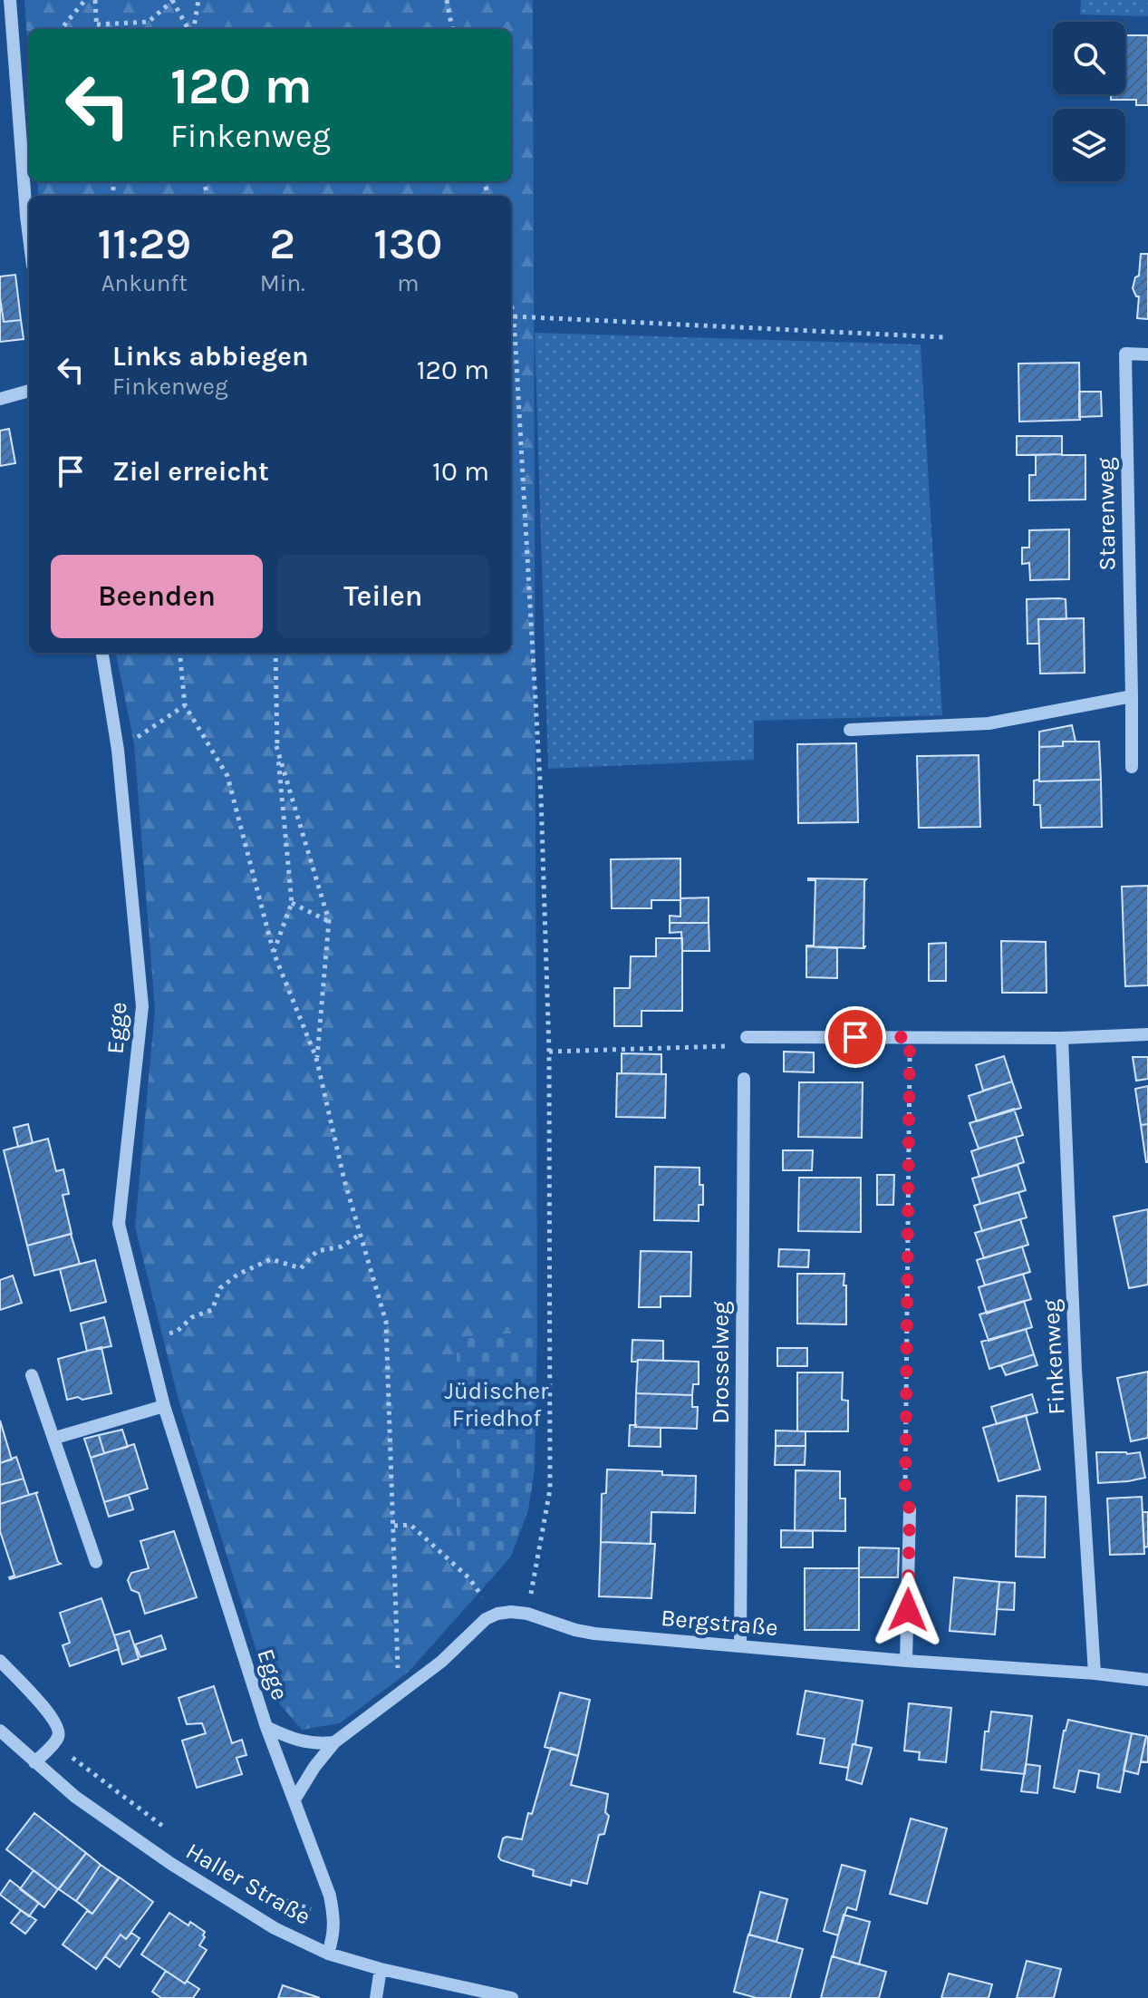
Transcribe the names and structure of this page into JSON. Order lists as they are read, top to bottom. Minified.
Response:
{"streets":{"street":["Starenweg","Egge","Finkenweg","Drosselweg","Bergstraße","Haller Straße"]},"crossings":[["Egge","Haller Straße"],["Finkenweg","Bergstraße"],["Drosselweg","Bergstraße"]],"parks":["Jüdischer Friedhof"],"page":{"turn":["120 m","Finkenweg"],"eta":["11:29","Ankunft","2","Min.","130","m"],"list":[{"name":"Links abbiegen","note":"Finkenweg","value":"120 m"},{"name":"Ziel erreicht","value":"10 m"}],"buttons":["Beenden","Teilen"]}}
